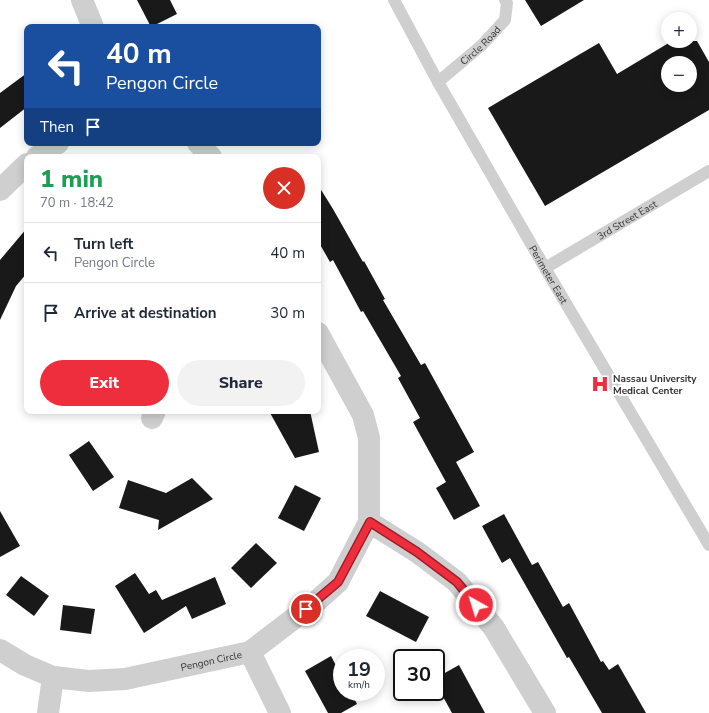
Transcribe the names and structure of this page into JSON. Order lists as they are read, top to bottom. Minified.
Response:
{"streets":{"street":["Pengon Circle"],"lane":["Circle Road","3rd Street East","Perimeter East"]},"crossings":[["Circle Road","Perimeter East"],["3rd Street East","Perimeter East"]],"places":{"hospital":["Nassau University Medical Center"]},"page":{"map_buttons":["+","−"],"turn":["40 m","Pengon Circle"],"then":"Then","heading":["1 min","70 m · 18:42"],"list":[{"name":"Turn left","note":"Pengon Circle","value":"40 m"},{"name":"Arrive at destination","value":"30 m"}],"buttons":["Exit","Share"],"speed":"19 km/h","limit":"30"}}
